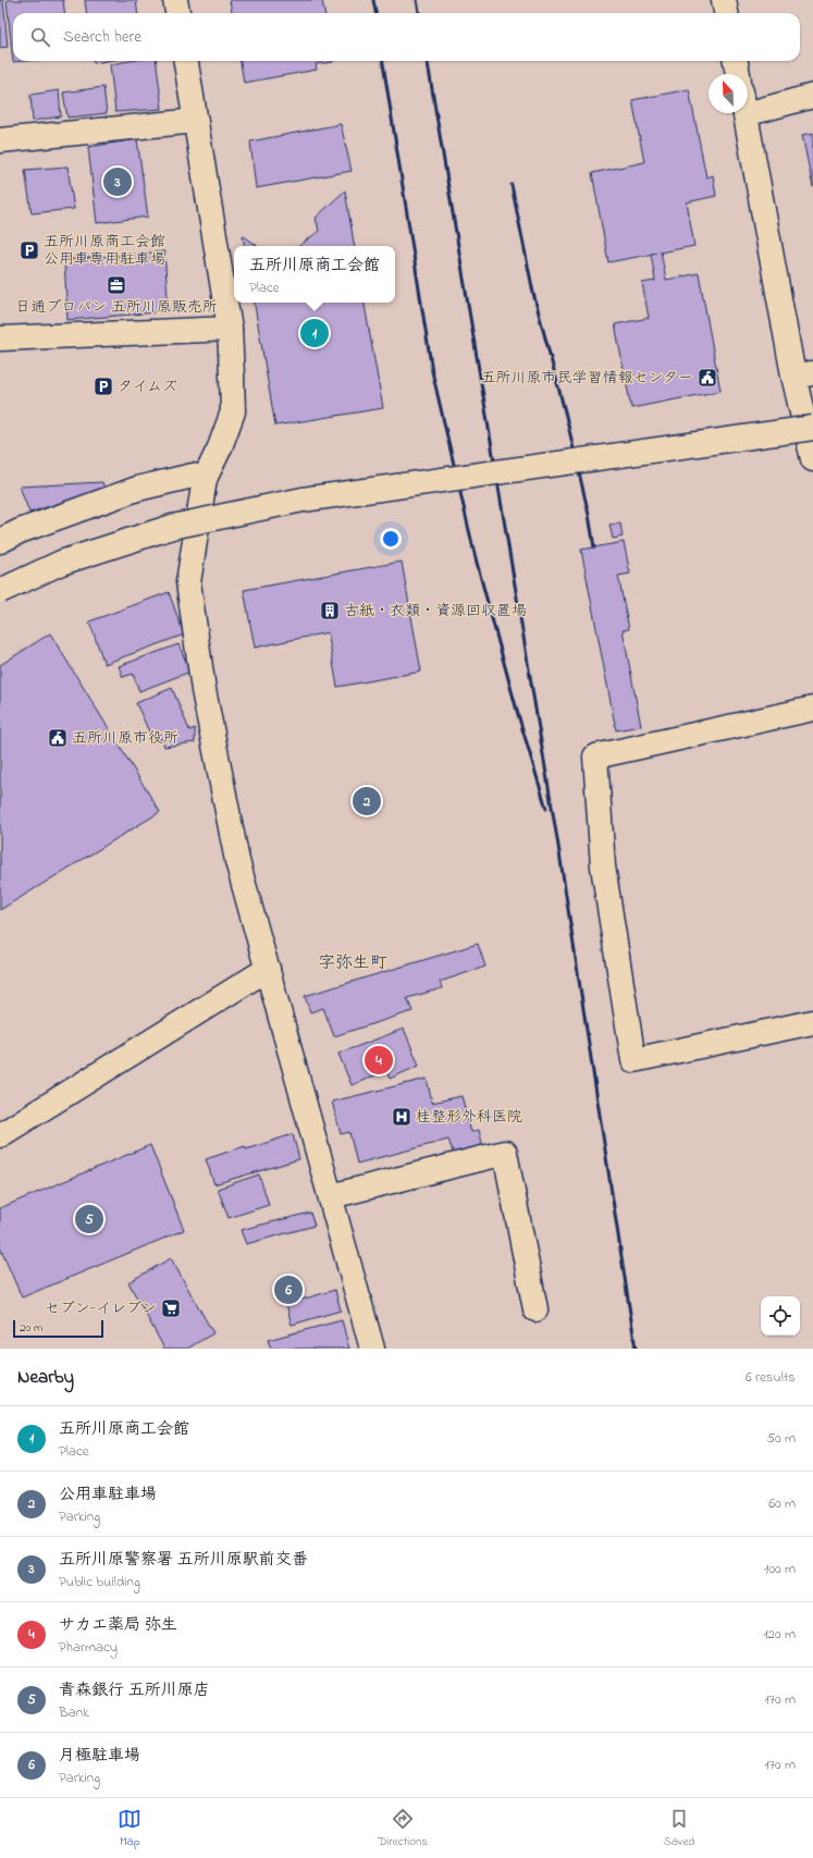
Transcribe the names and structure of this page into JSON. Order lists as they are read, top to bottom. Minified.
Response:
{"districts":["字弥生町"],"places":{"parking":["五所川原商工会館 公用車専用駐車場","タイムズ"],"office":["日通プロパン 五所川原販売所"],"public building":["五所川原市民学習情報センター","五所川原市役所"],"building":["古紙・衣類・資源回収置場"],"hospital":["桂整形外科医院"],"supermarket":["セブン-イレブン"]},"scale_bar":"20 m","north":"top left","page":{"search":"Search here","pins":["3","1","2","4","5","6"],"popup":["五所川原商工会館","Place"],"scale":"20 m","heading":["Nearby","6 results"],"list":[{"mark":"1","name":"五所川原商工会館","note":"Place","value":"50 m"},{"mark":"2","name":"公用車駐車場","note":"Parking","value":"60 m"},{"mark":"3","name":"五所川原警察署 五所川原駅前交番","note":"Public building","value":"100 m"},{"mark":"4","name":"サカエ薬局 弥生","note":"Pharmacy","value":"120 m"},{"mark":"5","name":"青森銀行 五所川原店","note":"Bank","value":"170 m"},{"mark":"6","name":"月極駐車場","note":"Parking","value":"170 m"}],"nav":["Map","Directions","Saved"]}}
